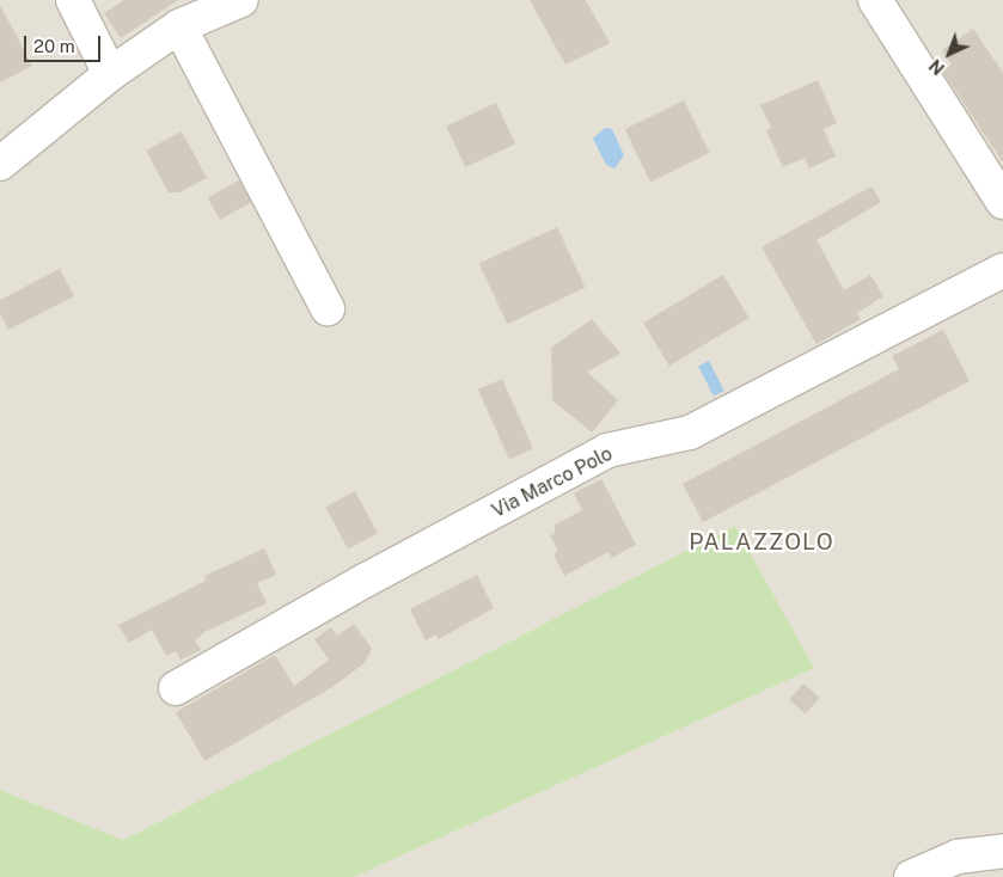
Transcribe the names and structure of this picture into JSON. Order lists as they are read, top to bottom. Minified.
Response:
{"streets":{"street":["Via Marco Polo"]},"districts":["PALAZZOLO"],"scale_bar":"20 m","north":"bottom left"}
